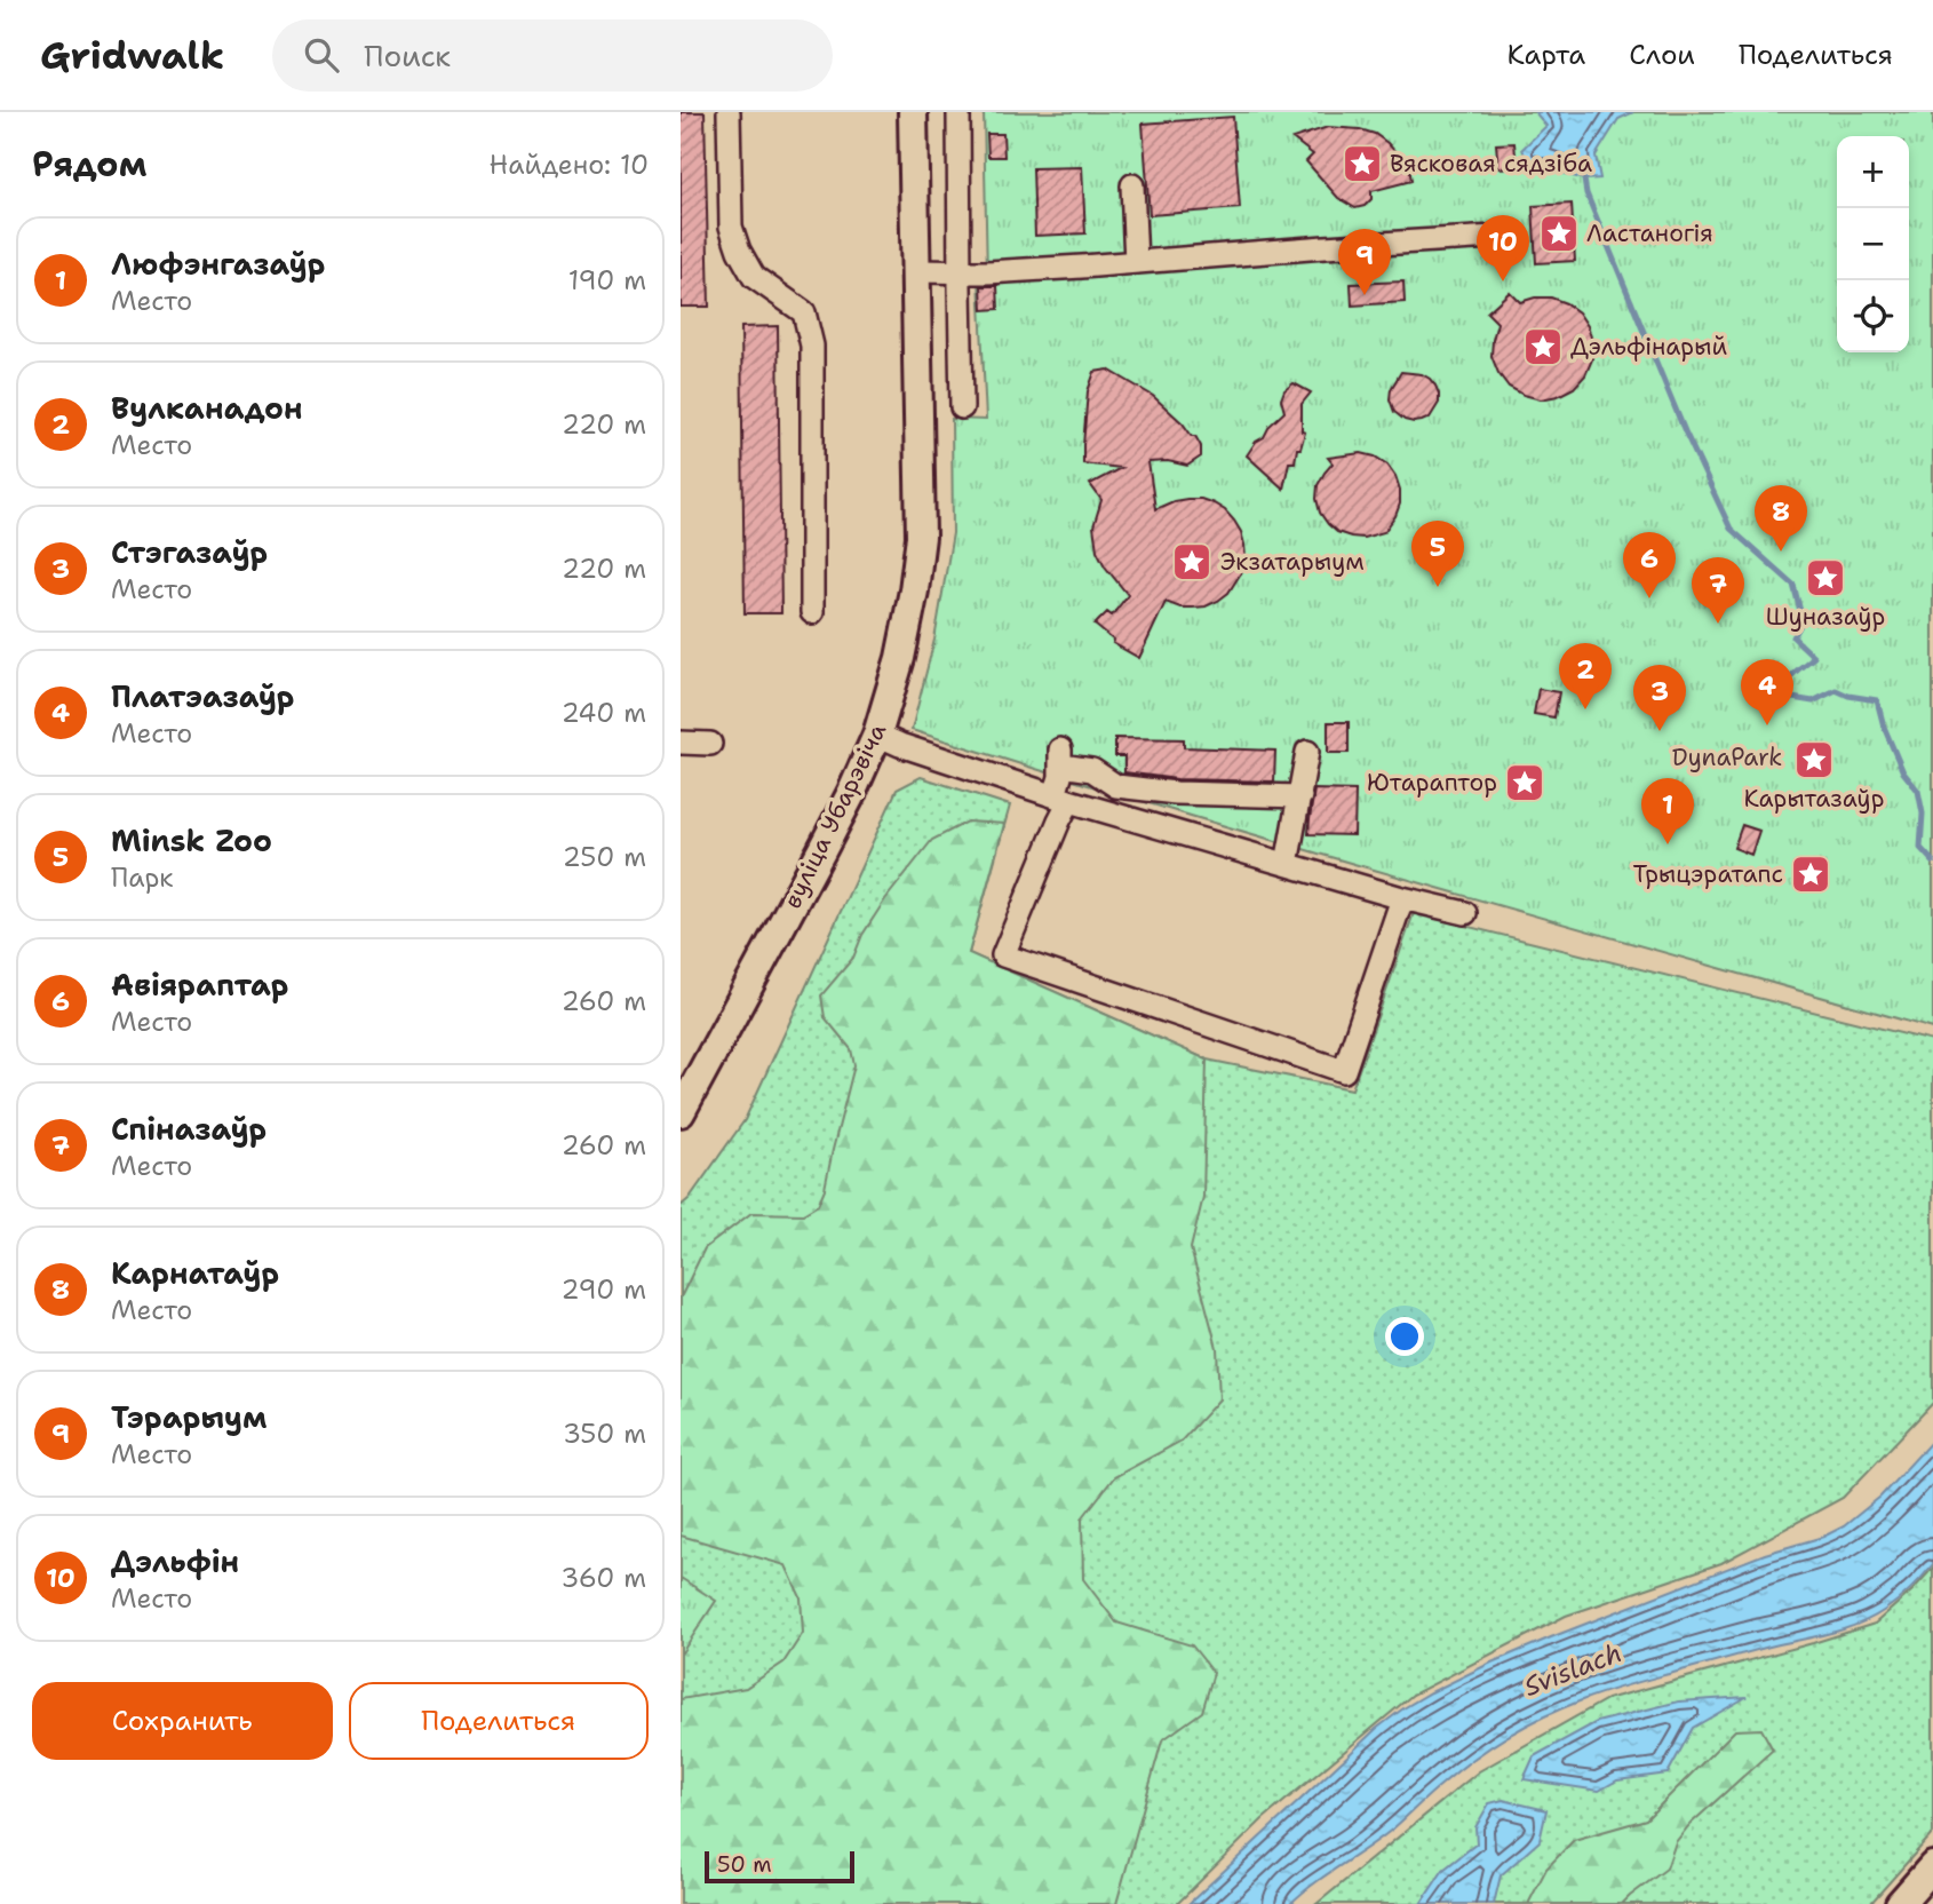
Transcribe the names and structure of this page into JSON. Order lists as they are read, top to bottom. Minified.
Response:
{"streets":{"main road":["вуліца Убарэвіча"]},"water":["Svislach"],"parks":["DynaPark"],"places":{"place":["Вясковая сядзіба","Ластаногія","Дэльфінарый","Экзатарыум","Шуназаўр","Карытазаўр","Ютараптор","Трыцэратапс"]},"scale_bar":"50 m","page":{"header":"Gridwalk","search":"Поиск","nav":["Карта","Слои","Поделиться"],"heading":["Рядом","Найдено: 10"],"map_buttons":["+","−"],"pins":["10","9","8","5","6","7","2","4","3","1"],"list":[{"mark":"1","name":"Люфэнгазаўр","note":"Место","value":"190 m"},{"mark":"2","name":"Вулканадон","note":"Место","value":"220 m"},{"mark":"3","name":"Стэгазаўр","note":"Место","value":"220 m"},{"mark":"4","name":"Платэазаўр","note":"Место","value":"240 m"},{"mark":"5","name":"Minsk Zoo","note":"Парк","value":"250 m"},{"mark":"6","name":"Авіяраптар","note":"Место","value":"260 m"},{"mark":"7","name":"Спіназаўр","note":"Место","value":"260 m"},{"mark":"8","name":"Карнатаўр","note":"Место","value":"290 m"},{"mark":"9","name":"Тэрарыум","note":"Место","value":"350 m"},{"mark":"10","name":"Дэльфін","note":"Место","value":"360 m"}],"buttons":["Сохранить","Поделиться"],"scale":"50 m"}}
